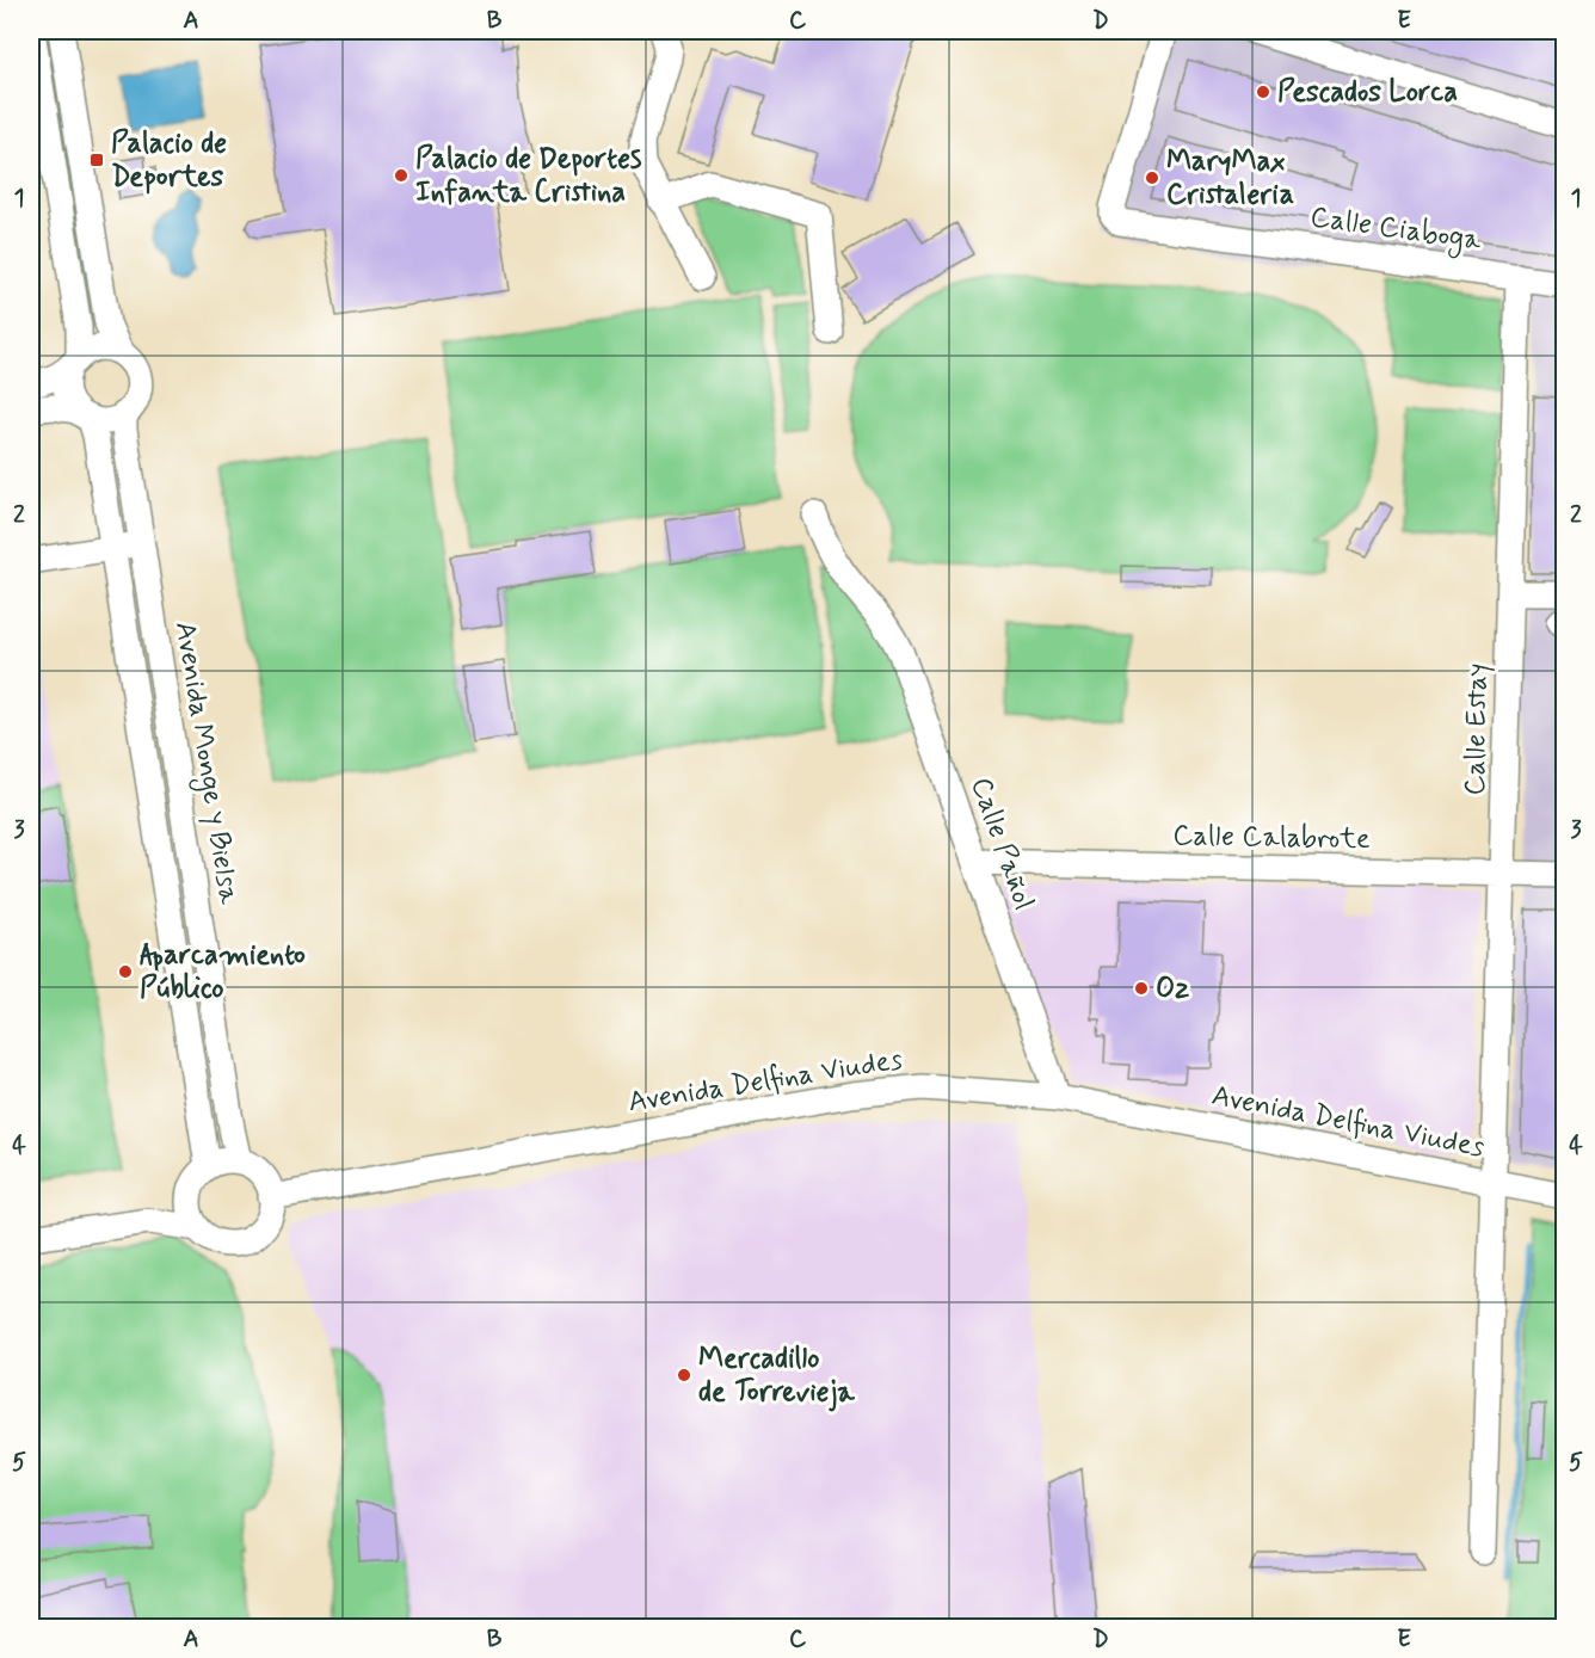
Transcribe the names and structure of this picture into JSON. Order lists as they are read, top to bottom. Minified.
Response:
{"streets":{"street":["Calle Ciaboga","Calle Estay","Avenida Monge y Bielsa","Calle Calabrote","Calle Pañol","Avenida Delfina Viudes"]},"crossings":[["Calle Ciaboga","Calle Estay"],["Calle Estay","Calle Calabrote"],["Calle Estay","Avenida Delfina Viudes"],["Avenida Monge y Bielsa","Avenida Delfina Viudes"],["Calle Calabrote","Calle Pañol"],["Calle Pañol","Avenida Delfina Viudes"]],"places":{"other":["Pescados Lorca","Palacio de Deportes Infanta Cristina","MaryMax Cristaleria","Aparcamiento Público","Oz","Mercadillo de Torrevieja"],"transit":["Palacio de Deportes"]},"grid":{"columns":["A","B","C","D","E"],"rows":["1","2","3","4","5"]}}
